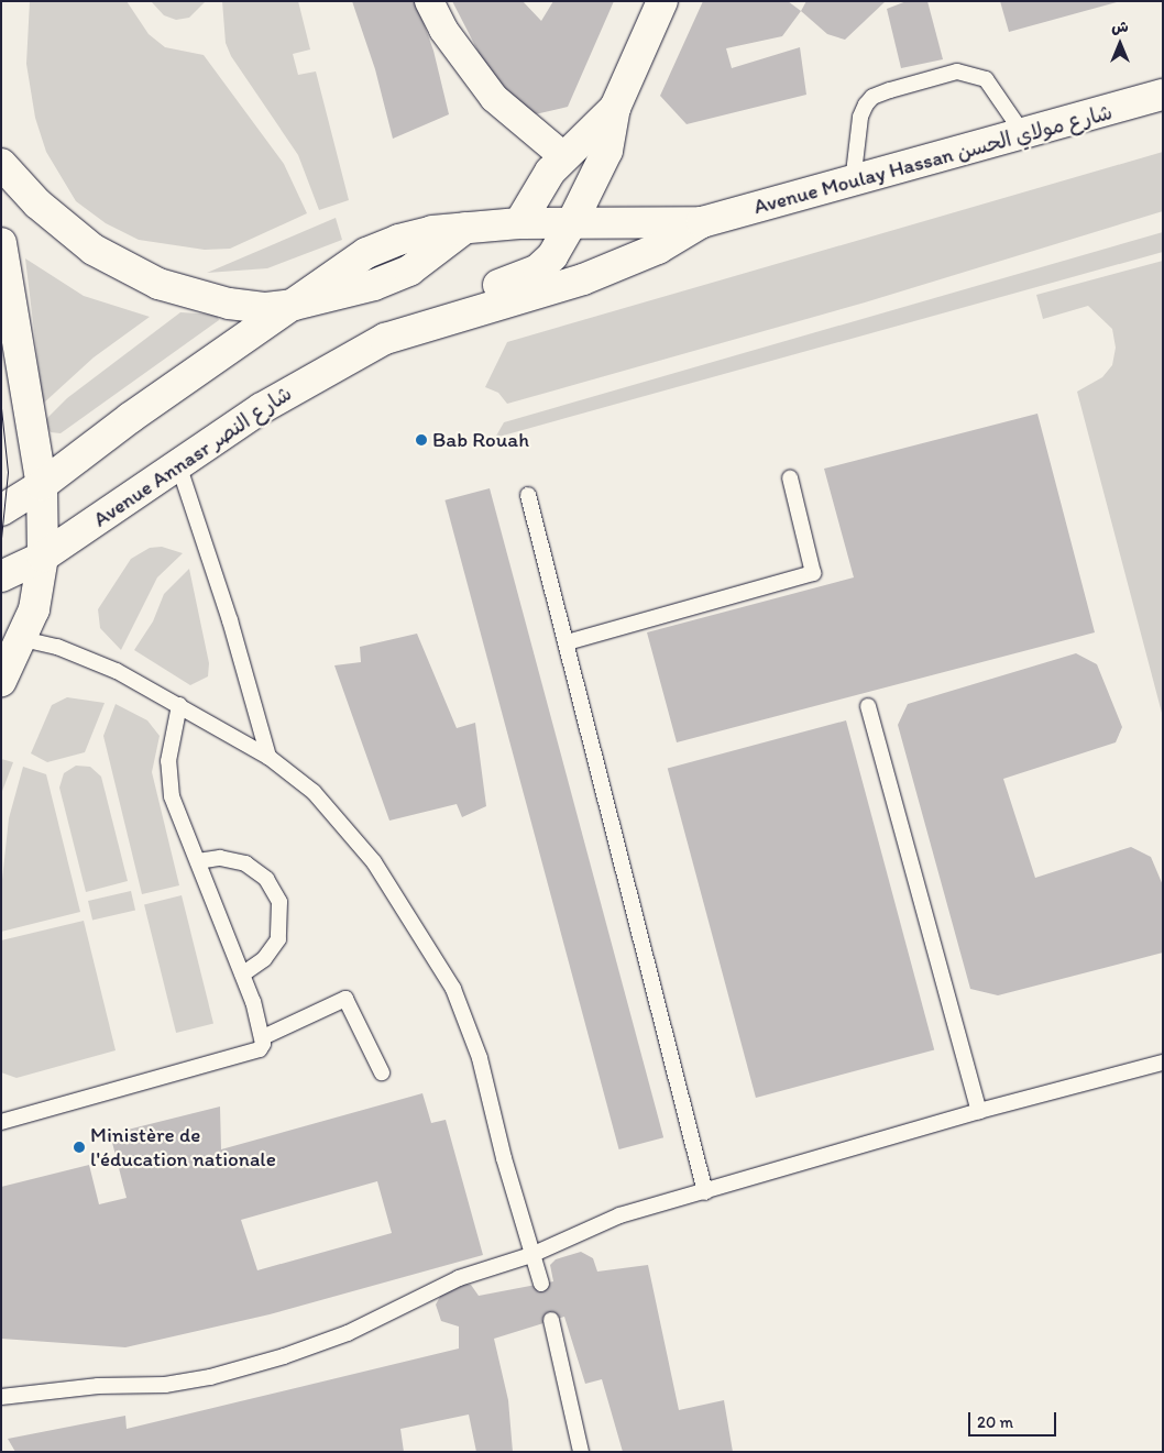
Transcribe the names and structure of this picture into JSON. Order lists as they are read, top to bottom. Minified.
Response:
{"streets":{"main road":["Avenue Moulay Hassan شارع مولاي الحسن","Avenue Annasr شارع النصر"]},"crossings":[["Avenue Moulay Hassan شارع مولاي الحسن","Avenue Annasr شارع النصر"]],"places":["Bab Rouah","Ministère de l'éducation nationale"],"scale_bar":"20 m","north":"top"}
